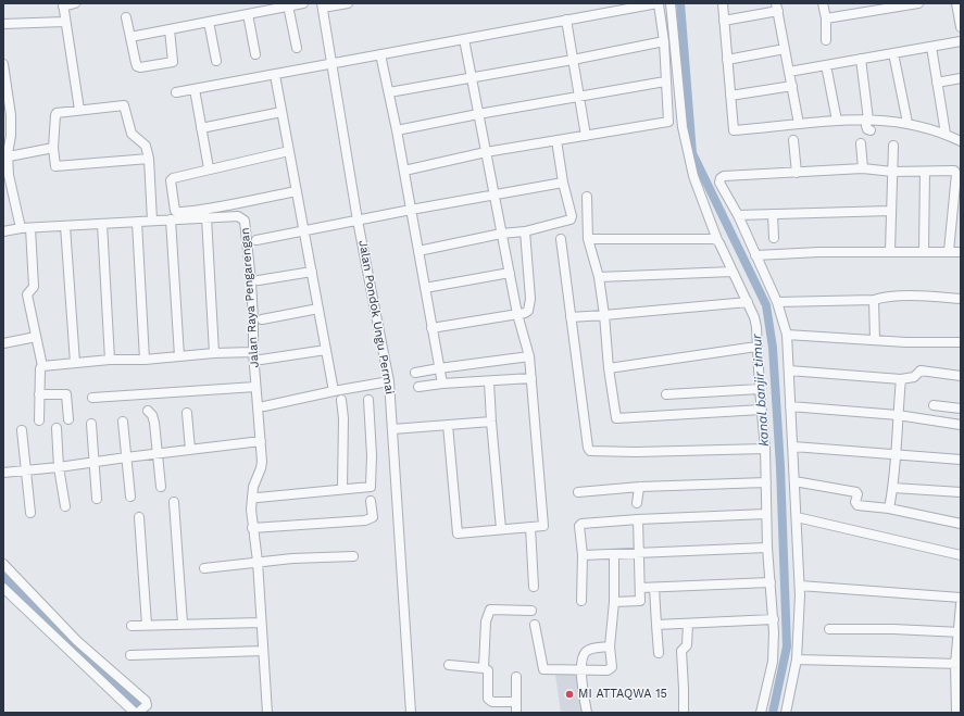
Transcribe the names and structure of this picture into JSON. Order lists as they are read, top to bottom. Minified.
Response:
{"streets":{"street":["Jalan Raya Pengarengan","Jalan Pondok Ungu Permai"]},"water":["kanal banjir timur"],"places":["MI ATTAQWA 15"]}
